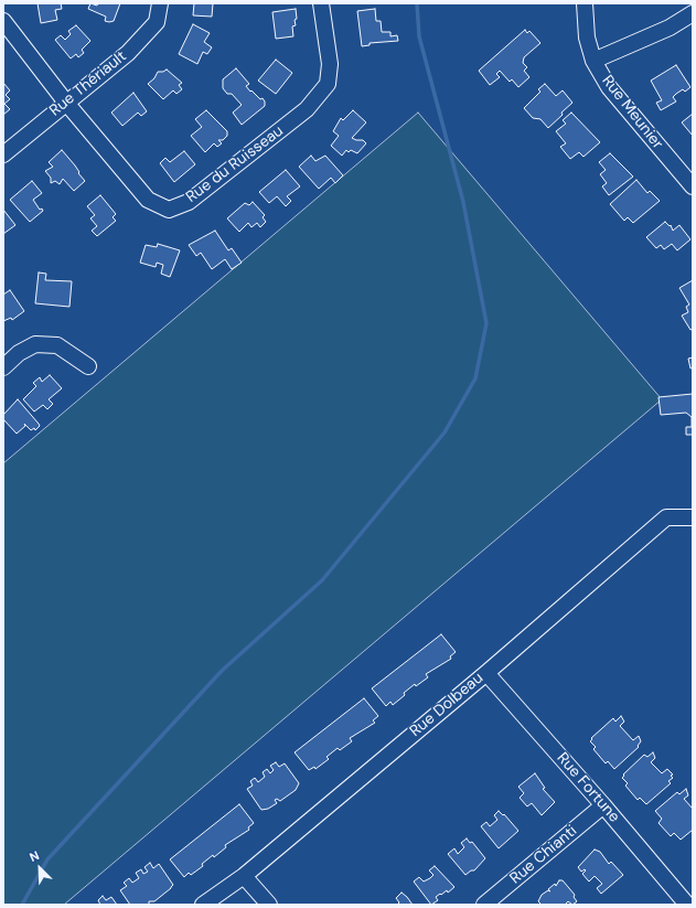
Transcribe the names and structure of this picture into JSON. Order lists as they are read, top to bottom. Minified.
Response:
{"streets":{"street":["Rue Thériault","Rue Meunier","Rue du Ruisseau","Rue Dolbeau","Rue Fortune","Rue Chianti"]},"crossings":[["Rue Thériault","Rue du Ruisseau"],["Rue Dolbeau","Rue Fortune"],["Rue Fortune","Rue Chianti"]],"north":"top left"}
